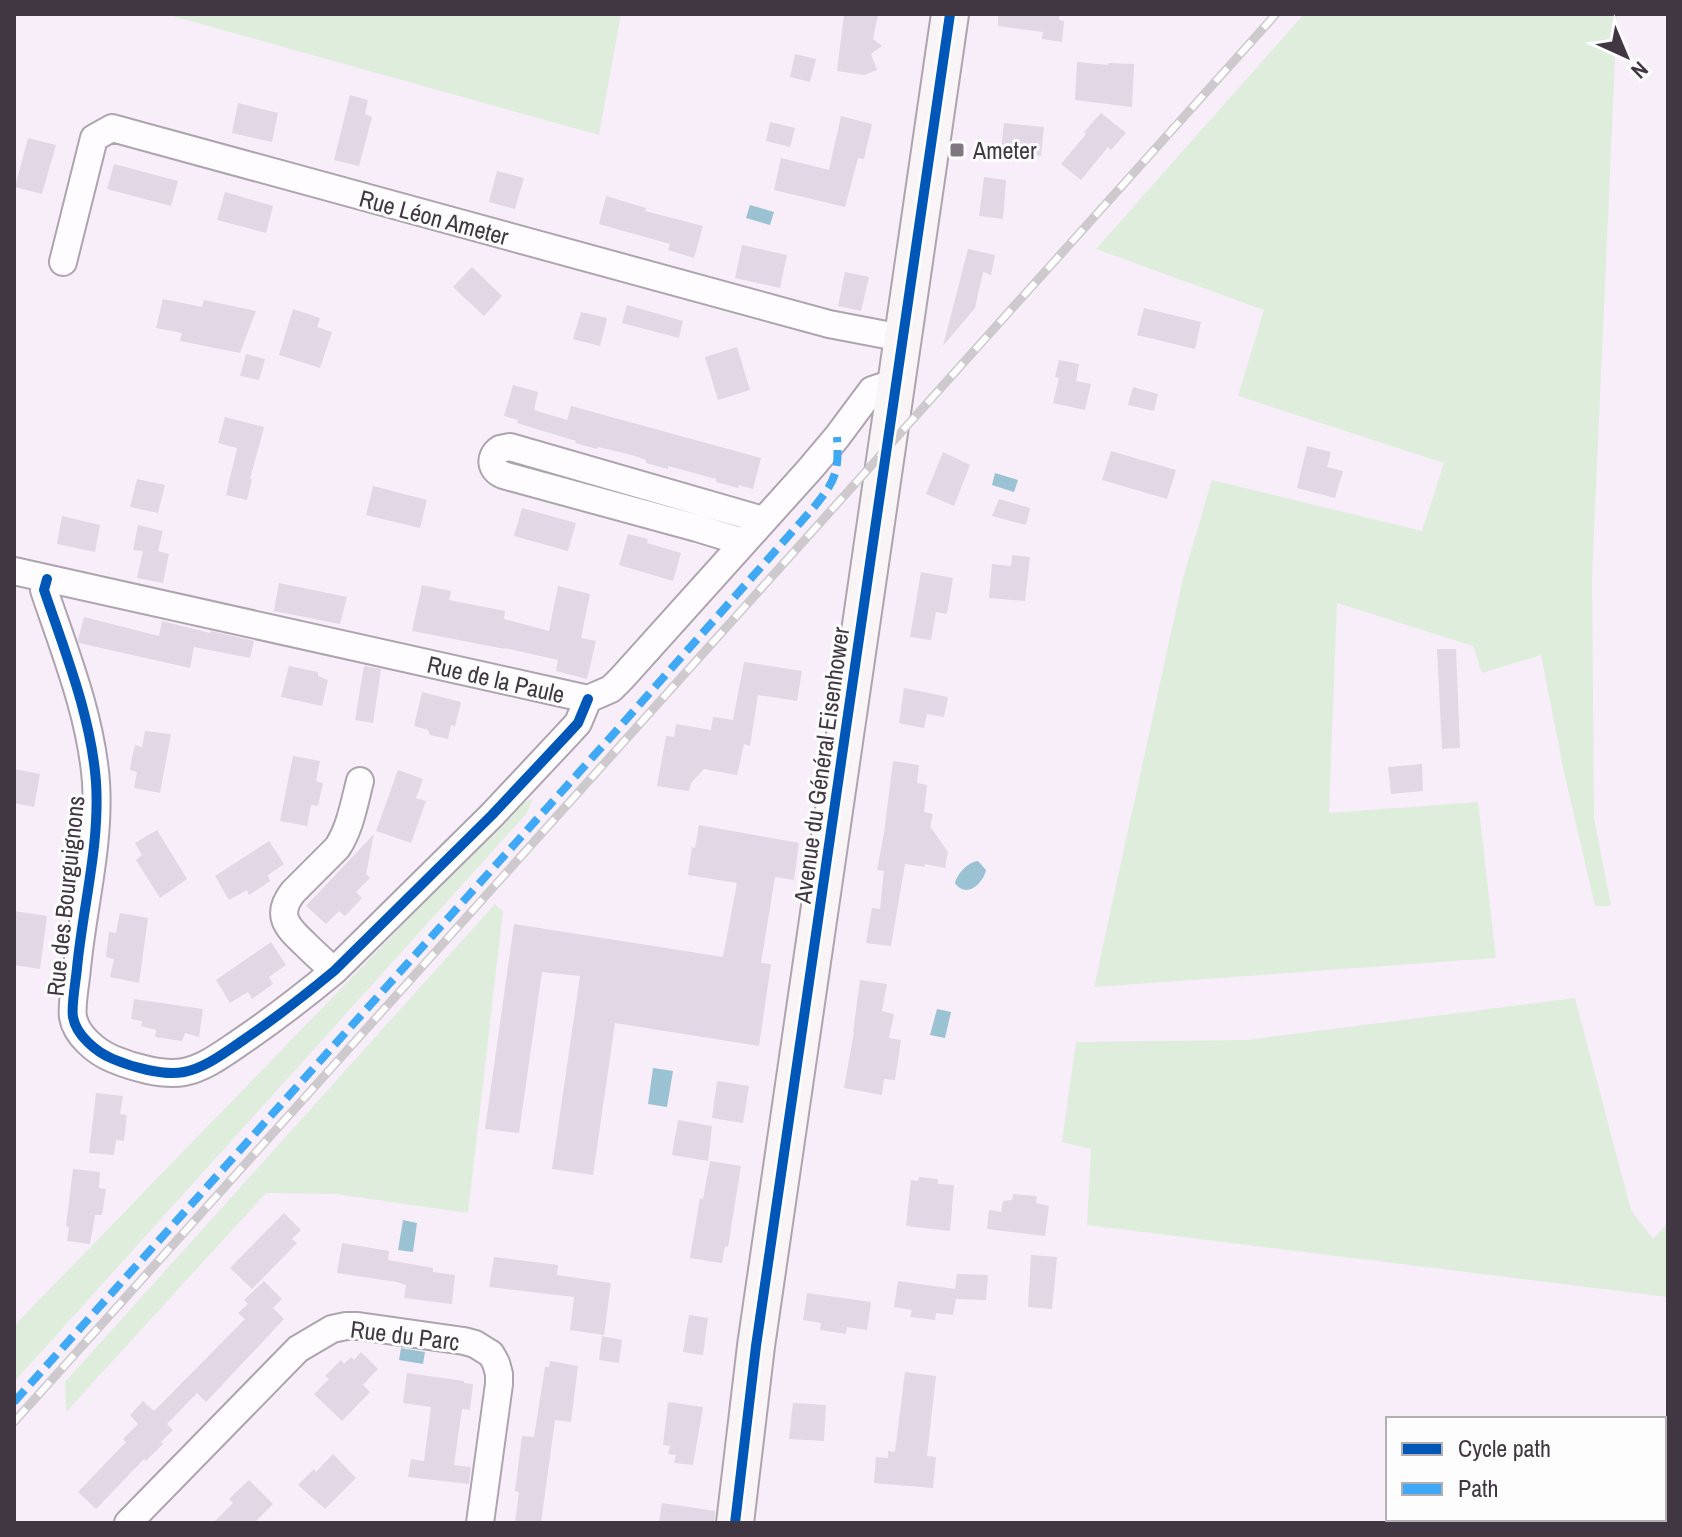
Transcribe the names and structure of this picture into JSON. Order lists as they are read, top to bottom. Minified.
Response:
{"streets":{"main road":["Avenue du Général Eisenhower"],"street":["Rue Léon Ameter","Rue de la Paule","Rue des Bourguignons","Rue du Parc"]},"crossings":[["Rue Léon Ameter","Avenue du Général Eisenhower"],["Rue de la Paule","Avenue du Général Eisenhower"],["Rue de la Paule","Rue des Bourguignons"]],"places":{"transit":["Ameter"]},"legend":["Cycle path","Path"],"north":"bottom right"}
